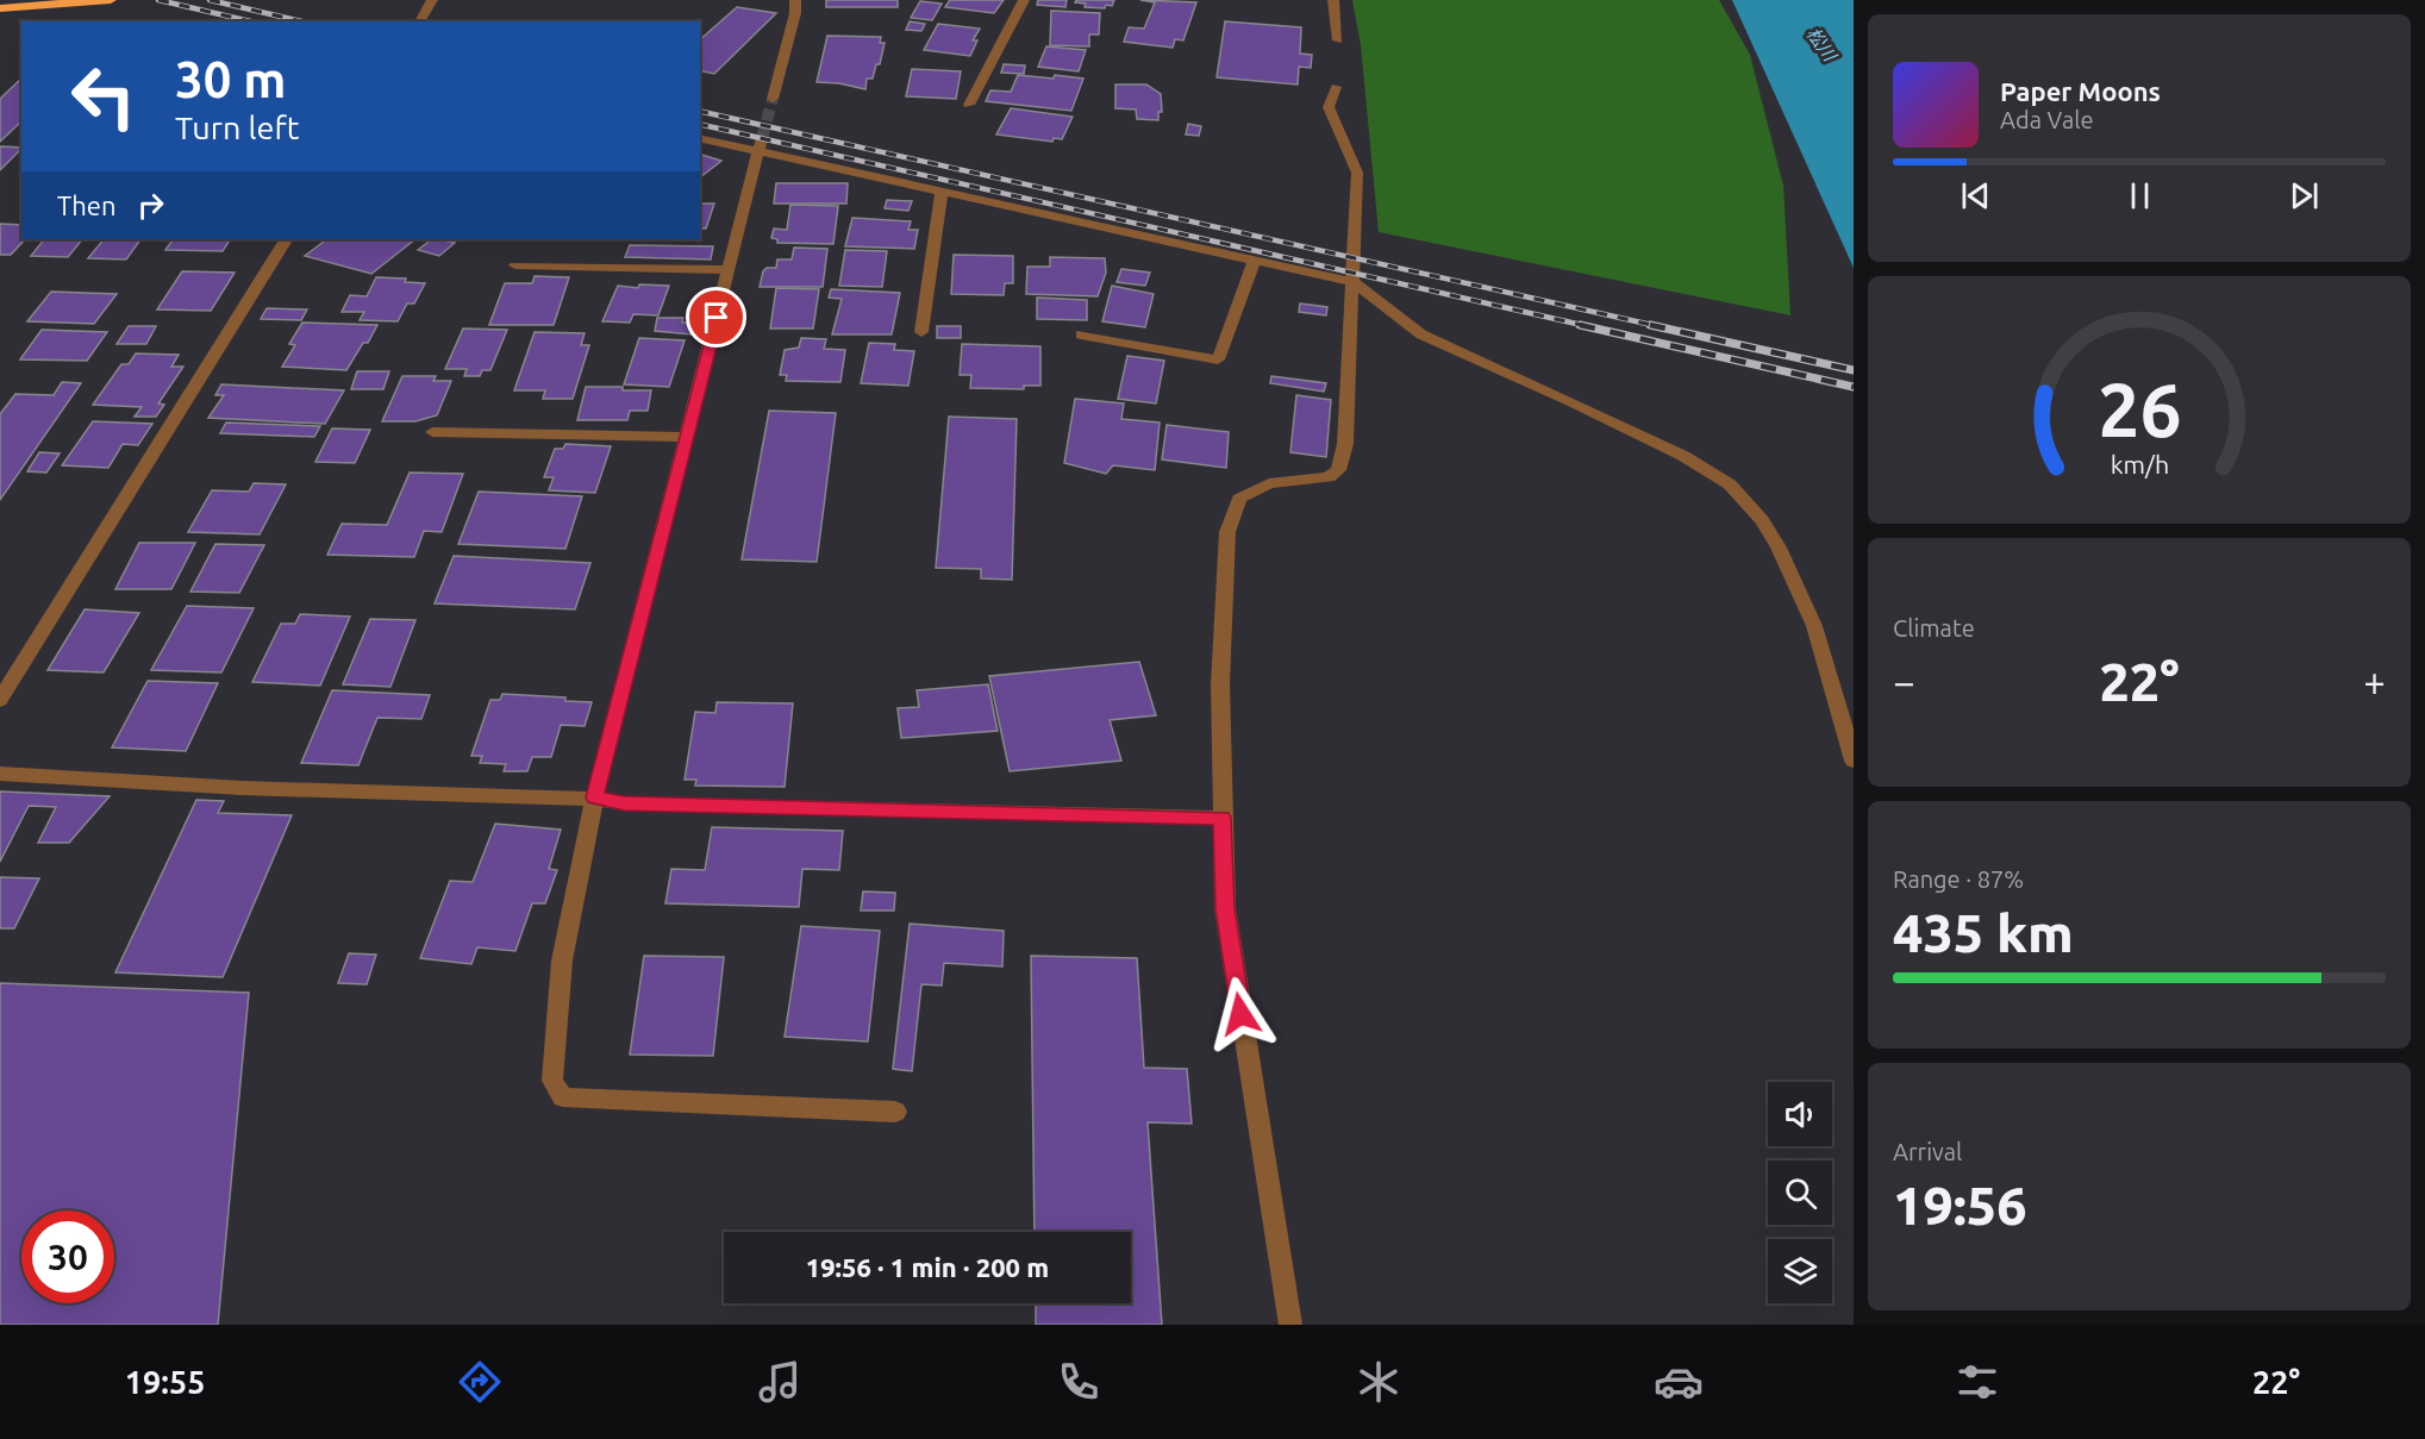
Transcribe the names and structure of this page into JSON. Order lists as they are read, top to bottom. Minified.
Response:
{"water":["松川"],"page":{"turn":["30 m","Turn left"],"song":["Paper Moons","Ada Vale"],"then":"Then","tile":["Climate",["Range · 87%","435 km"],["Arrival","19:56"]],"heat":["−","22°","+"],"limit":"30","trip":"19:56 · 1 min · 200 m","tabs":["19:55","22°"],"gauge":["26","km/h"]}}
